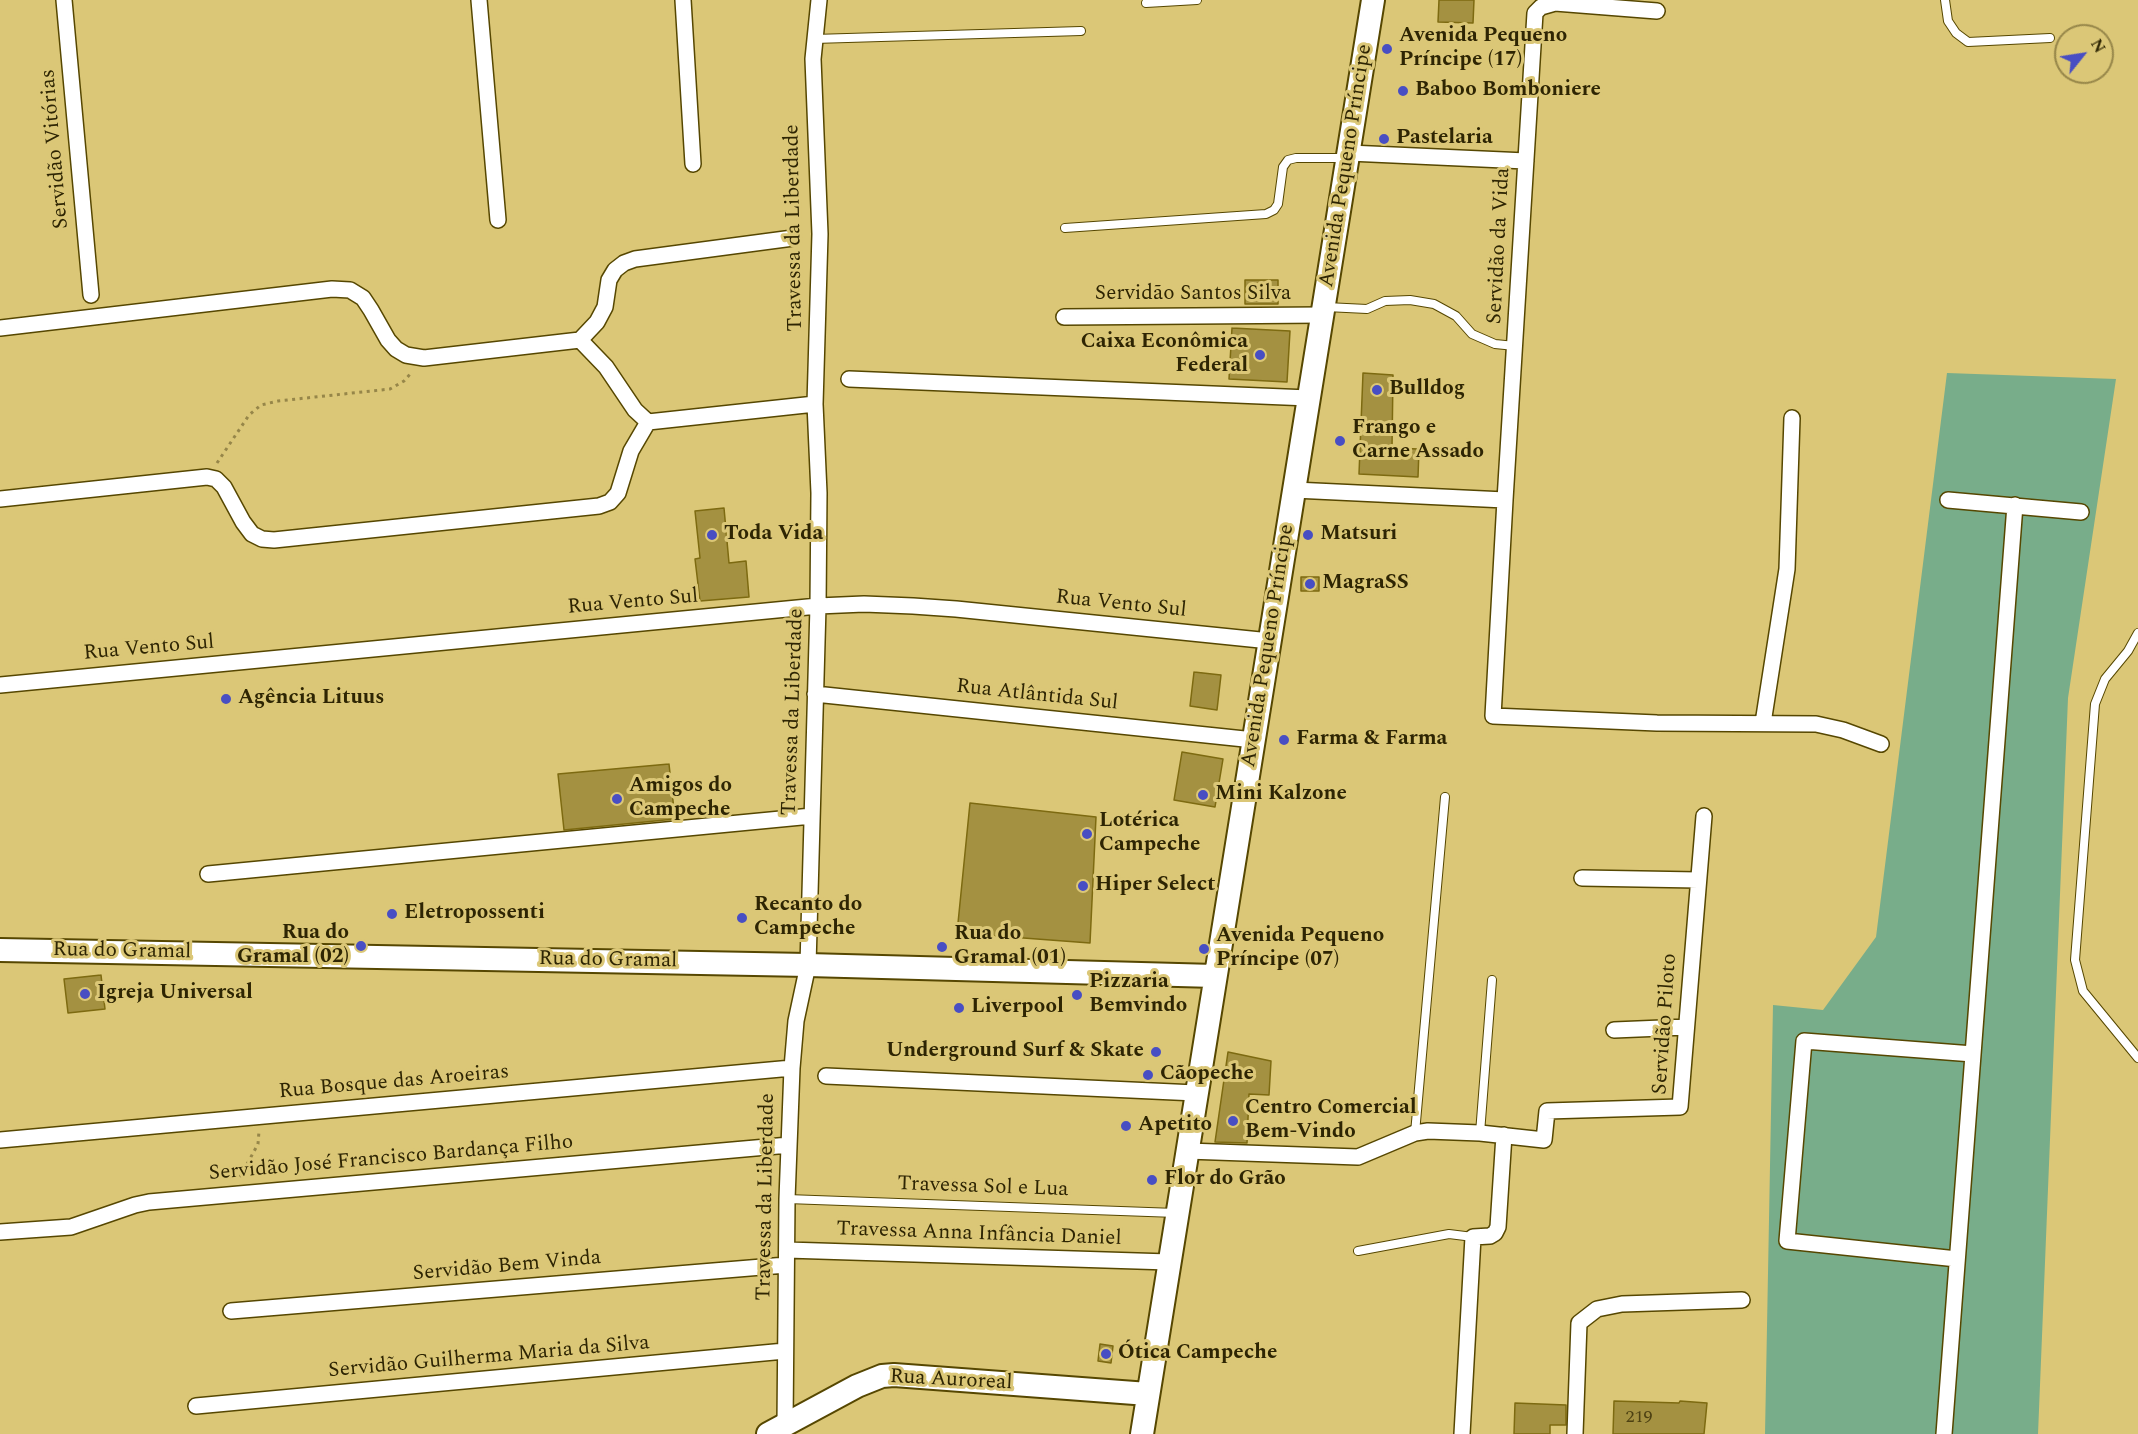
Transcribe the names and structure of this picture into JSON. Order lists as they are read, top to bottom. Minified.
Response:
{"streets":{"main road":["Avenida Pequeno Príncipe","Rua do Gramal","Rua Auroreal"],"street":["Servidão Vitórias","Travessa da Liberdade","Servidão da Vida","Servidão Santos Silva","Rua Vento Sul","Rua Atlântida Sul","Servidão Piloto","Rua Bosque das Aroeiras","Servidão José Francisco Bardança Filho","Travessa Anna Infância Daniel","Servidão Bem Vinda","Servidão Guilherma Maria da Silva"],"lane":["Travessa Sol e Lua"]},"crossings":[["Avenida Pequeno Príncipe","Servidão Santos Silva"],["Avenida Pequeno Príncipe","Rua Vento Sul"],["Avenida Pequeno Príncipe","Rua Atlântida Sul"],["Avenida Pequeno Príncipe","Rua do Gramal"],["Avenida Pequeno Príncipe","Servidão Piloto"],["Avenida Pequeno Príncipe","Travessa Sol e Lua"],["Avenida Pequeno Príncipe","Travessa Anna Infância Daniel"],["Avenida Pequeno Príncipe","Rua Auroreal"],["Travessa da Liberdade","Rua Vento Sul"],["Travessa da Liberdade","Rua Atlântida Sul"],["Travessa da Liberdade","Rua do Gramal"],["Travessa da Liberdade","Rua Bosque das Aroeiras"],["Travessa da Liberdade","Servidão José Francisco Bardança Filho"],["Travessa da Liberdade","Travessa Sol e Lua"],["Travessa da Liberdade","Travessa Anna Infância Daniel"],["Travessa da Liberdade","Servidão Bem Vinda"],["Travessa da Liberdade","Servidão Guilherma Maria da Silva"],["Travessa da Liberdade","Rua Auroreal"],["Travessa Anna Infância Daniel","Servidão Bem Vinda"]],"places":["Avenida Pequeno Príncipe (17)","Baboo Bomboniere","Pastelaria","Caixa Econômica Federal","Bulldog","Frango e Carne Assado","Toda Vida","Matsuri","MagraSS","Agência Lituus","Farma & Farma","Mini Kalzone","Amigos do Campeche","Lotérica Campeche","Hiper Select","Eletropossenti","Recanto do Campeche","Rua do Gramal (02)","Rua do Gramal (01)","Avenida Pequeno Príncipe (07)","Igreja Universal","Pizzaria Bemvindo","Liverpool","Underground Surf & Skate","Cãopeche","Centro Comercial Bem-Vindo","Apetito","Flor do Grão","Ótica Campeche"],"house_numbers":["219"],"north":"top right"}
